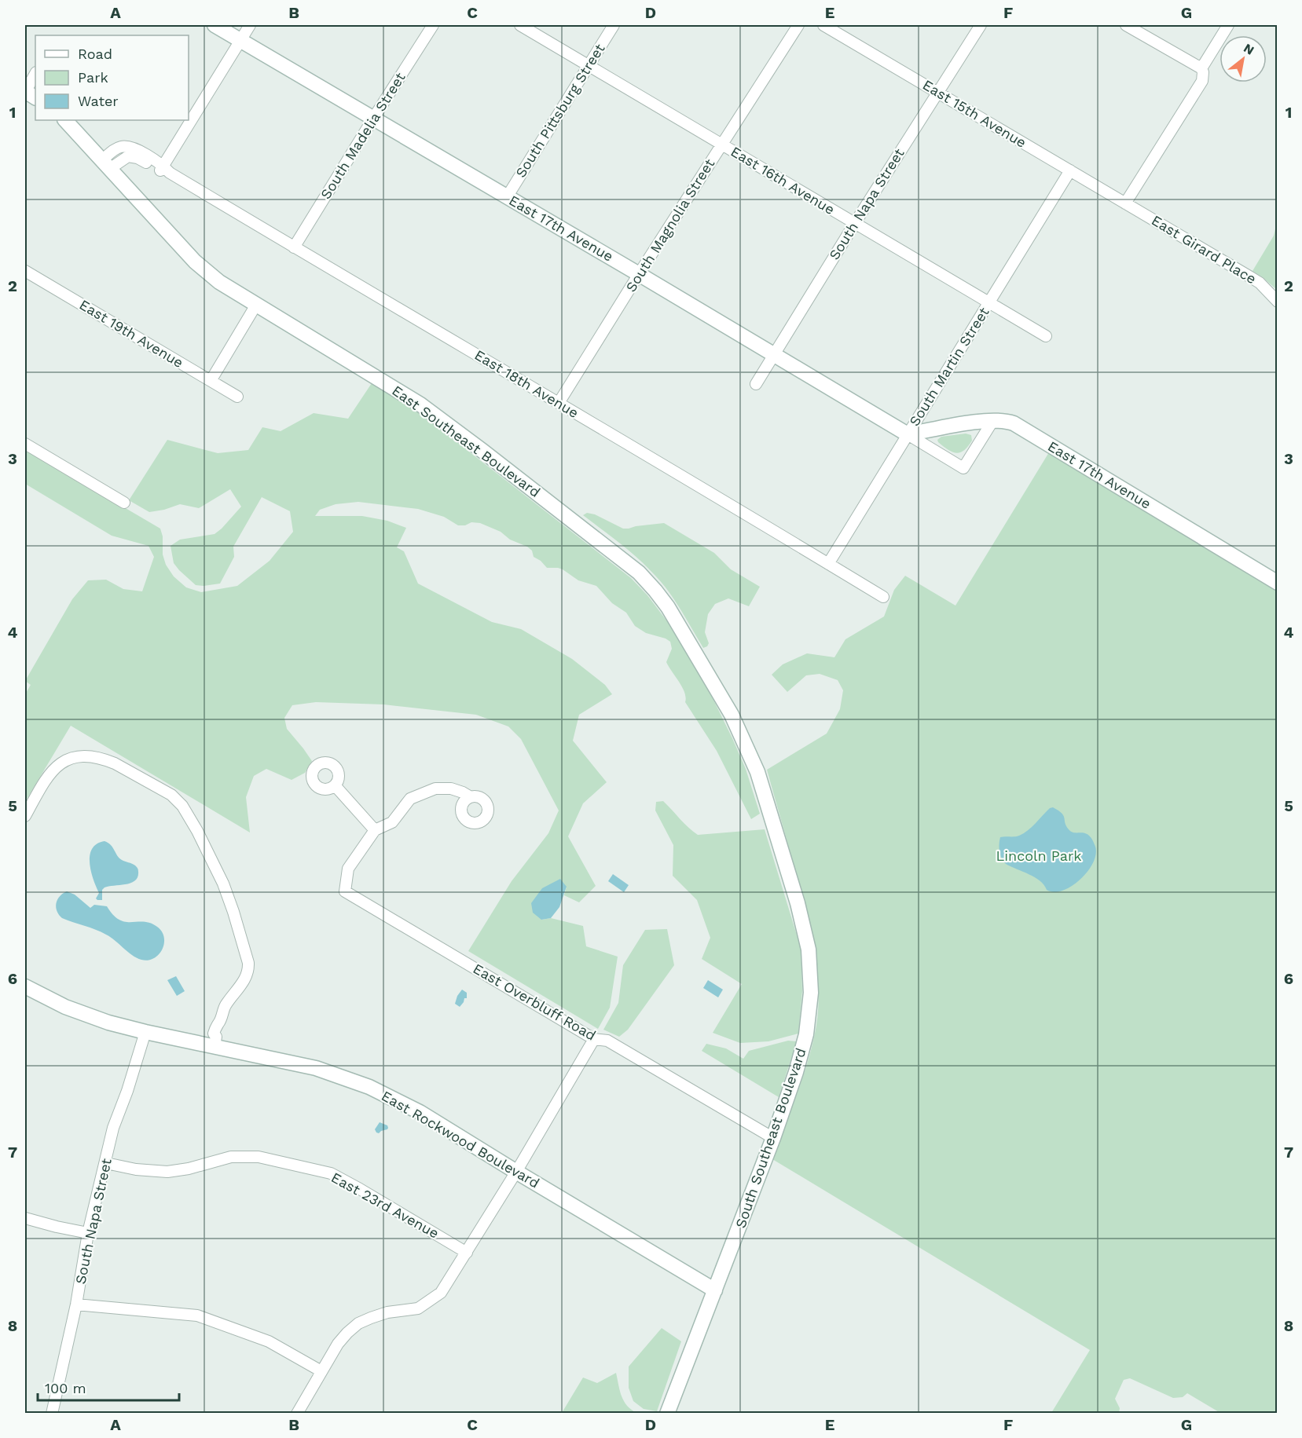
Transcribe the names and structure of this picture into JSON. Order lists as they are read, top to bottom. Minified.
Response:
{"streets":{"street":["South Pittsburg Street","East 15th Avenue","South Madelia Street","East 16th Avenue","South Napa Street","South Magnolia Street","East 17th Avenue","East Girard Place","East 19th Avenue","South Martin Street","East 18th Avenue","East Southeast Boulevard","East Overbluff Road","South Southeast Boulevard","East Rockwood Boulevard","East 23rd Avenue"]},"crossings":[["South Pittsburg Street","East 16th Avenue"],["South Pittsburg Street","East 17th Avenue"],["East 15th Avenue","South Napa Street"],["East 15th Avenue","East Girard Place"],["East 15th Avenue","South Martin Street"],["South Madelia Street","East 17th Avenue"],["South Madelia Street","East 18th Avenue"],["East 16th Avenue","South Napa Street"],["East 16th Avenue","South Magnolia Street"],["East 16th Avenue","South Martin Street"],["South Napa Street","East 17th Avenue"],["South Napa Street","East Rockwood Boulevard"],["South Napa Street","East 23rd Avenue"],["South Magnolia Street","East 17th Avenue"],["South Magnolia Street","East 18th Avenue"],["East 17th Avenue","South Martin Street"],["South Martin Street","East 18th Avenue"],["East 18th Avenue","East Southeast Boulevard"],["East Southeast Boulevard","South Southeast Boulevard"],["East Overbluff Road","South Southeast Boulevard"],["South Southeast Boulevard","East Rockwood Boulevard"]],"parks":["Lincoln Park"],"legend":["Road","Park","Water"],"scale_bar":"100 m","north":"top right","grid":{"columns":["A","B","C","D","E","F","G"],"rows":["1","2","3","4","5","6","7","8"]}}
